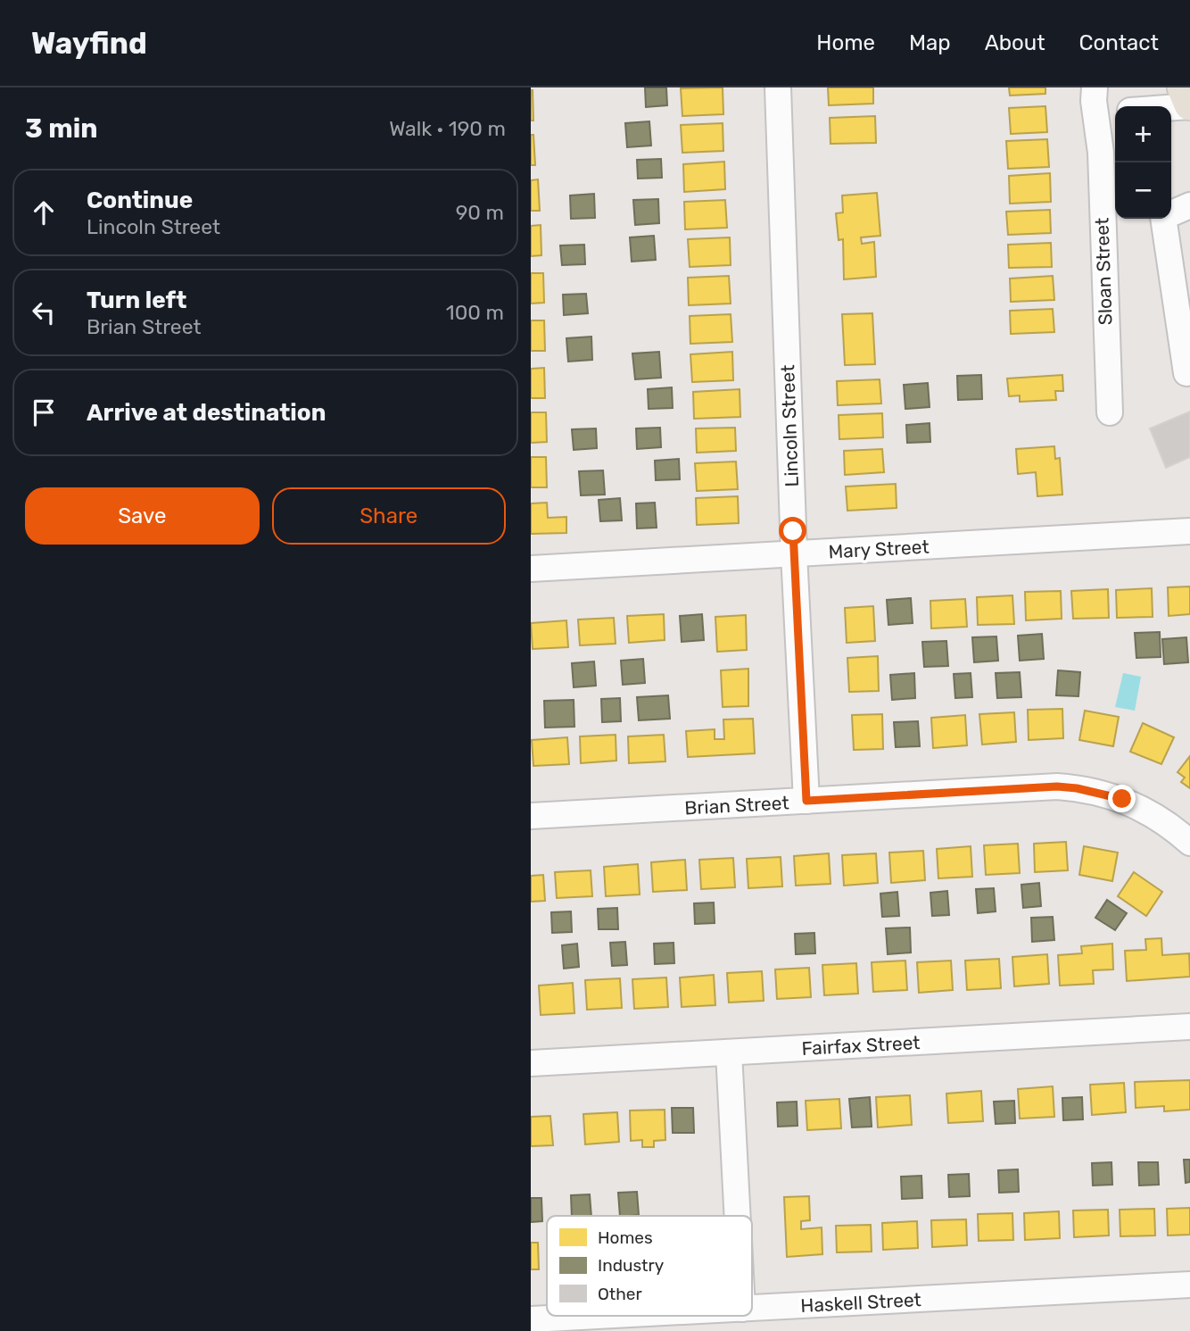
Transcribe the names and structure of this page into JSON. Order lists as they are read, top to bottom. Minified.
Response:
{"streets":{"street":["Sloan Street","Lincoln Street","Mary Street","Brian Street","Fairfax Street","Haskell Street"]},"crossings":[["Lincoln Street","Mary Street"],["Lincoln Street","Brian Street"]],"legend":["Homes","Industry","Other"],"page":{"header":"Wayfind","nav":["Home","Map","About","Contact"],"heading":["3 min","Walk · 190 m"],"map_buttons":["+","−"],"list":[["Continue","Lincoln Street","90 m"],["Turn left","Brian Street","100 m"],"Arrive at destination"],"buttons":["Save","Share"]}}
